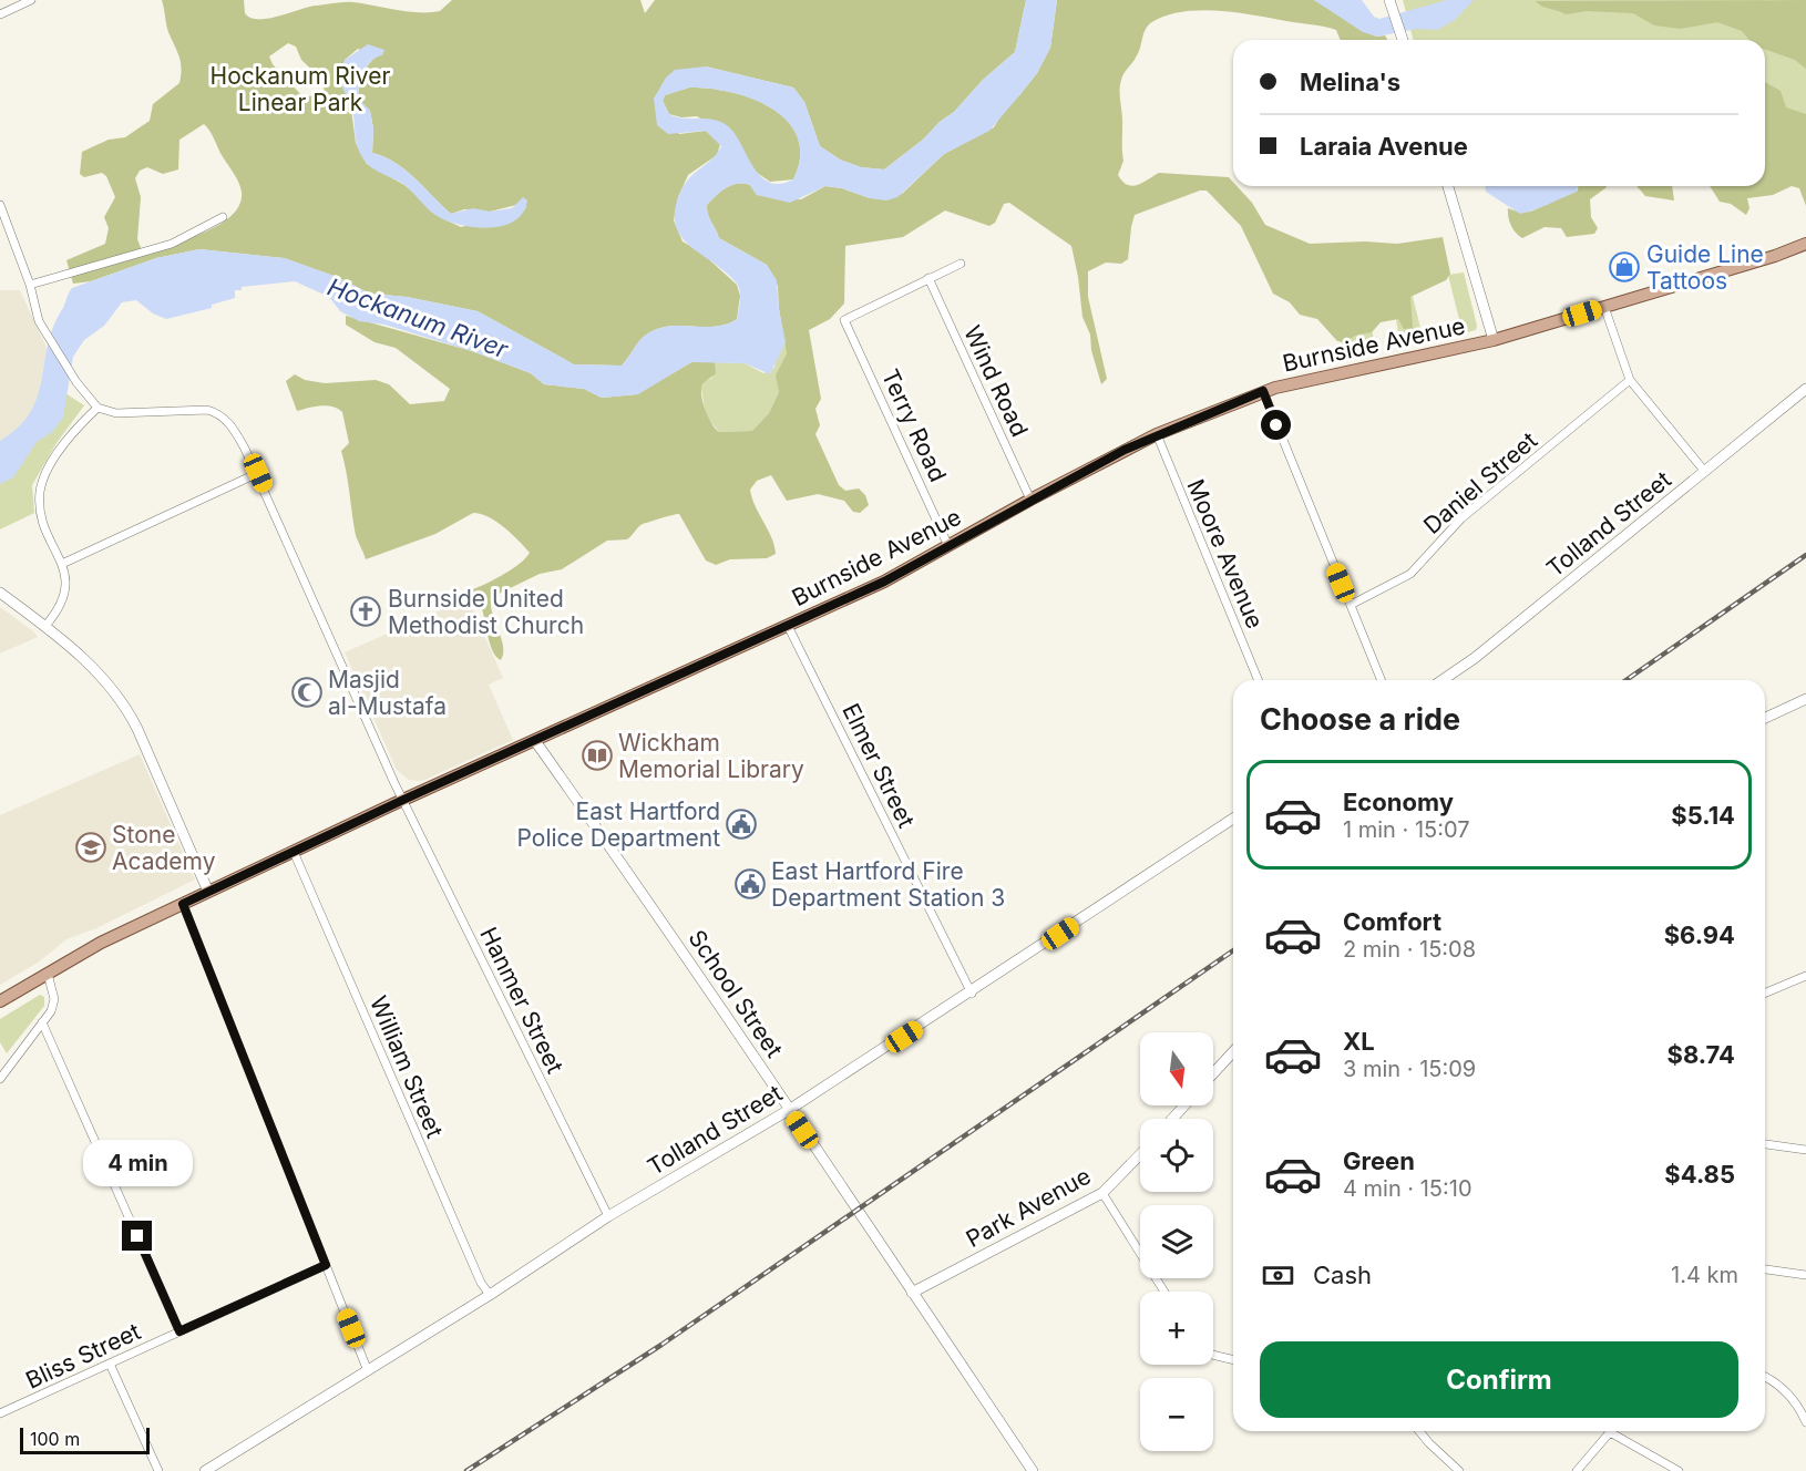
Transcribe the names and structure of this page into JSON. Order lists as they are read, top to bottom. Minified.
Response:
{"streets":{"main road":["Burnside Avenue","Tolland Street","School Street","Park Avenue"],"street":["Wind Road","Terry Road","Daniel Street","Moore Avenue","Elmer Street","Hanmer Street","William Street","Bliss Street"]},"crossings":[["Burnside Avenue","Wind Road"],["Burnside Avenue","Terry Road"],["Burnside Avenue","Moore Avenue"],["Burnside Avenue","Elmer Street"],["Burnside Avenue","School Street"],["Burnside Avenue","Hanmer Street"],["Burnside Avenue","William Street"],["Wind Road","Terry Road"],["Tolland Street","Elmer Street"],["Tolland Street","School Street"],["Tolland Street","Hanmer Street"],["Tolland Street","William Street"],["School Street","Park Avenue"]],"water":["Hockanum River"],"parks":["Hockanum River Linear Park"],"places":{"shop":["Guide Line Tattoos"],"church":["Burnside United Methodist Church"],"mosque":["Masjid al-Mustafa"],"library":["Wickham Memorial Library"],"public building":["East Hartford Police Department","East Hartford Fire Department Station 3"],"school or university":["Stone Academy"]},"scale_bar":"100 m","north":"bottom","page":{"banner":["Melina's","Laraia Avenue"],"heading":"Choose a ride","list":[{"name":"Economy","note":"1 min · 15:07","value":"$5.14"},{"name":"Comfort","note":"2 min · 15:08","value":"$6.94"},{"name":"XL","note":"3 min · 15:09","value":"$8.74"},{"name":"Green","note":"4 min · 15:10","value":"$4.85"}],"map_buttons":["+","−"],"bubble":"4 min","pay":["Cash","1.4 km"],"buttons":"Confirm","scale":"100 m"}}
